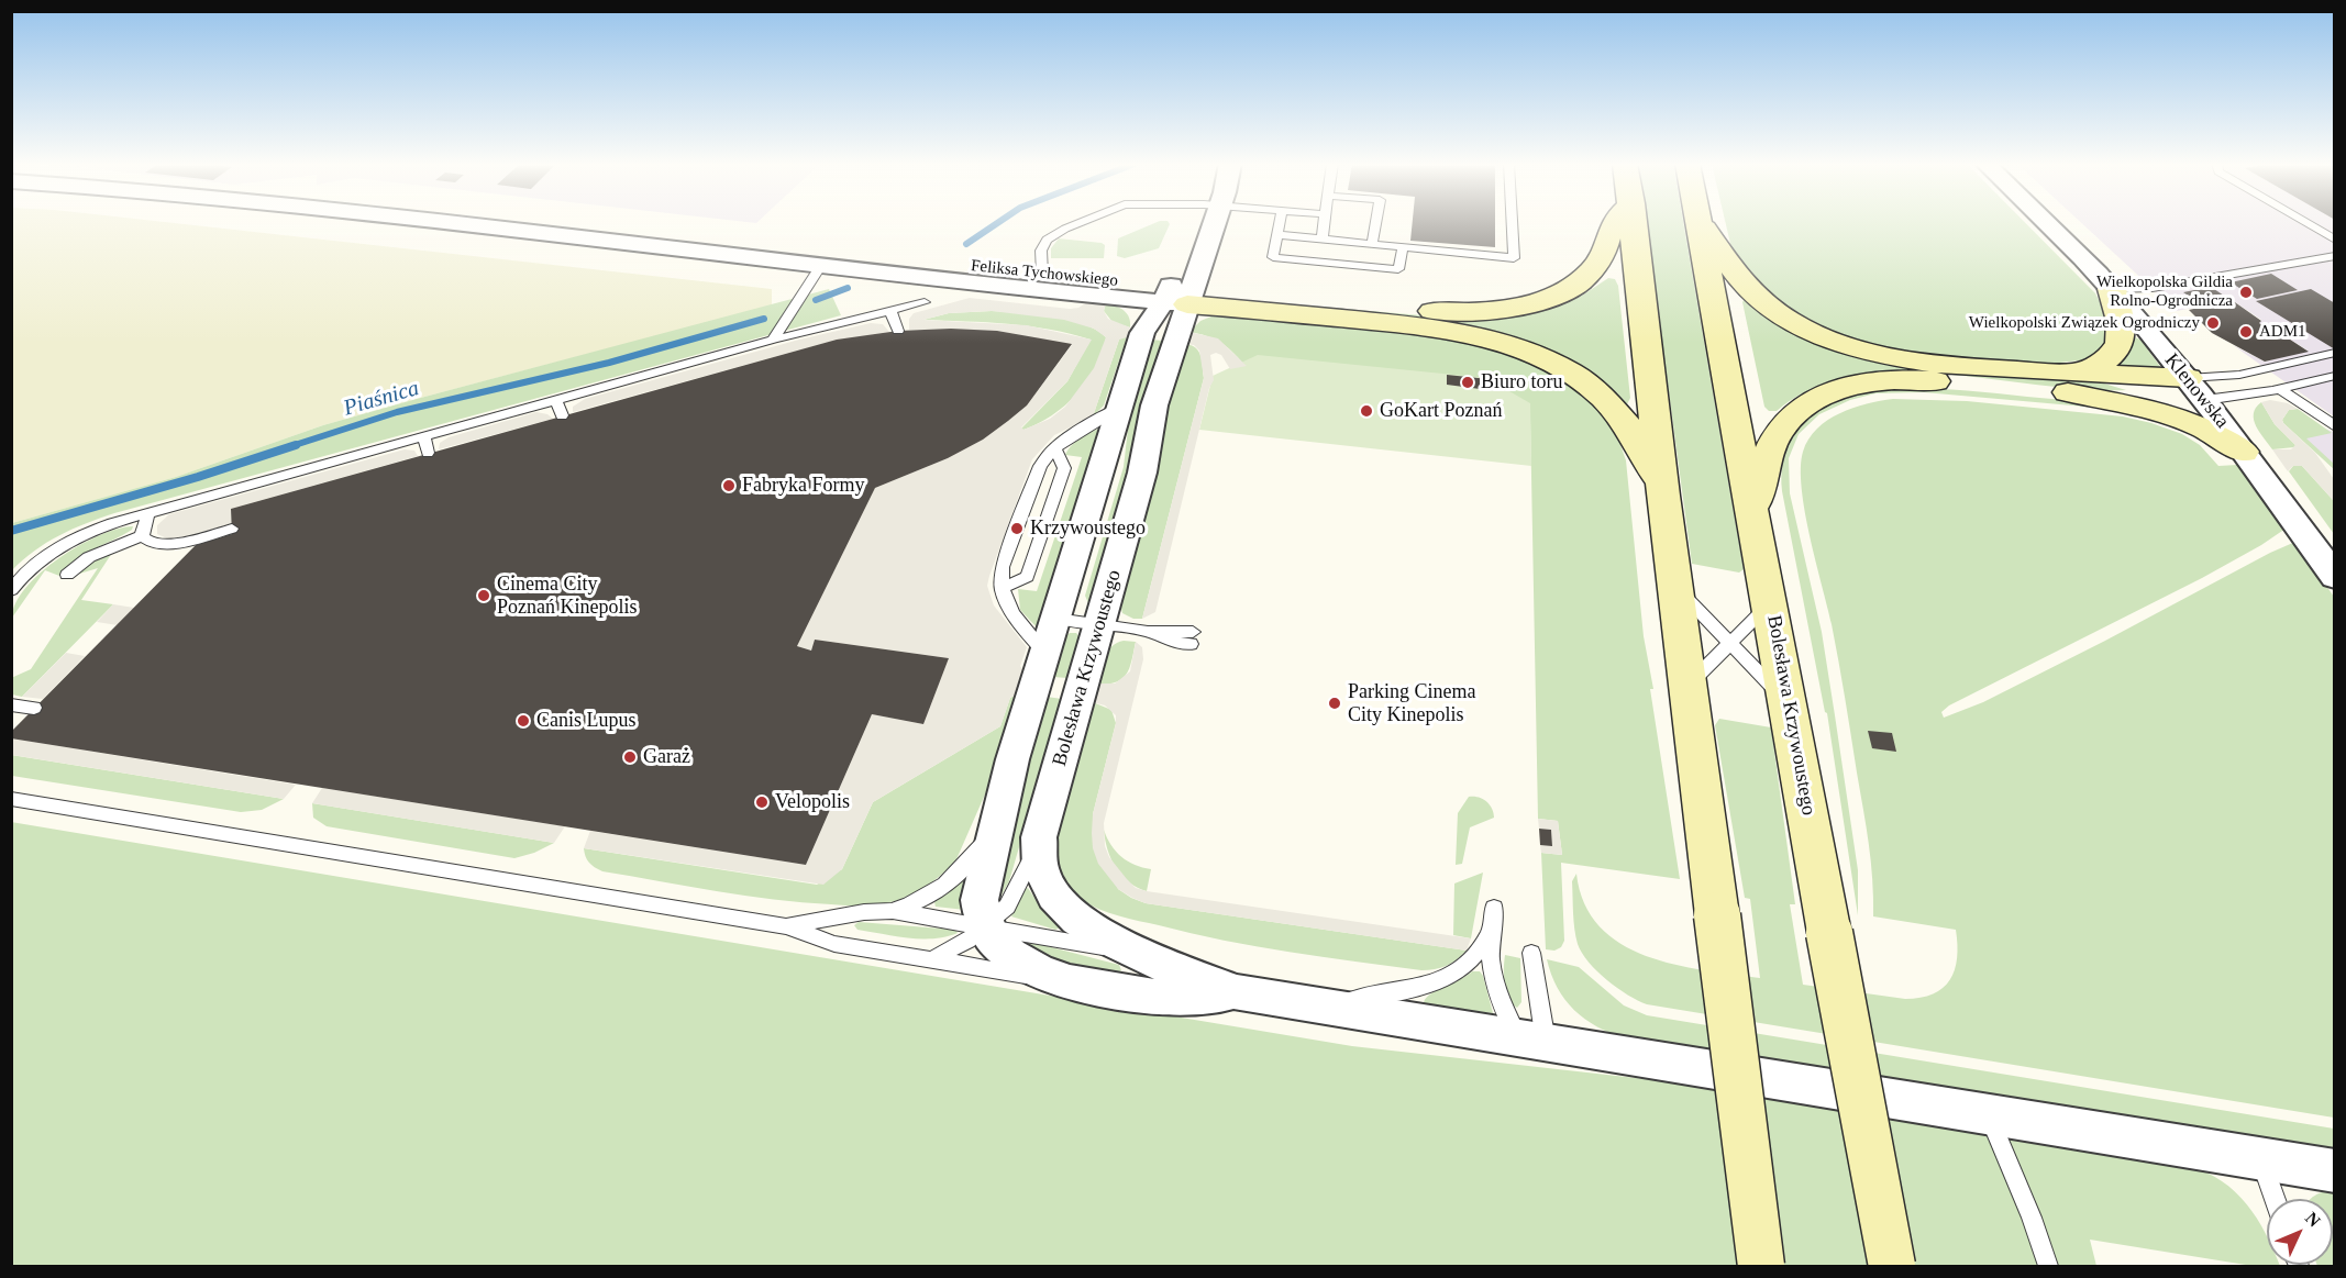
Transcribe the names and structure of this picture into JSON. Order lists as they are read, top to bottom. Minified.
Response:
{"streets":{"main road":["Bolesława Krzywoustego"],"street":["Feliksa Tychowskiego","Klenowska"]},"crossings":[["Feliksa Tychowskiego","Bolesława Krzywoustego"]],"water":["Piaśnica"],"places":["Wielkopolska Gildia Rolno-Ogrodnicza","Wielkopolski Związek Ogrodniczy","ADM1","Biuro toru","GoKart Poznań","Fabryka Formy","Krzywoustego","Cinema City Poznań Kinepolis","Parking Cinema City Kinepolis","Canis Lupus","Garaż","Velopolis"],"north":"top right"}
